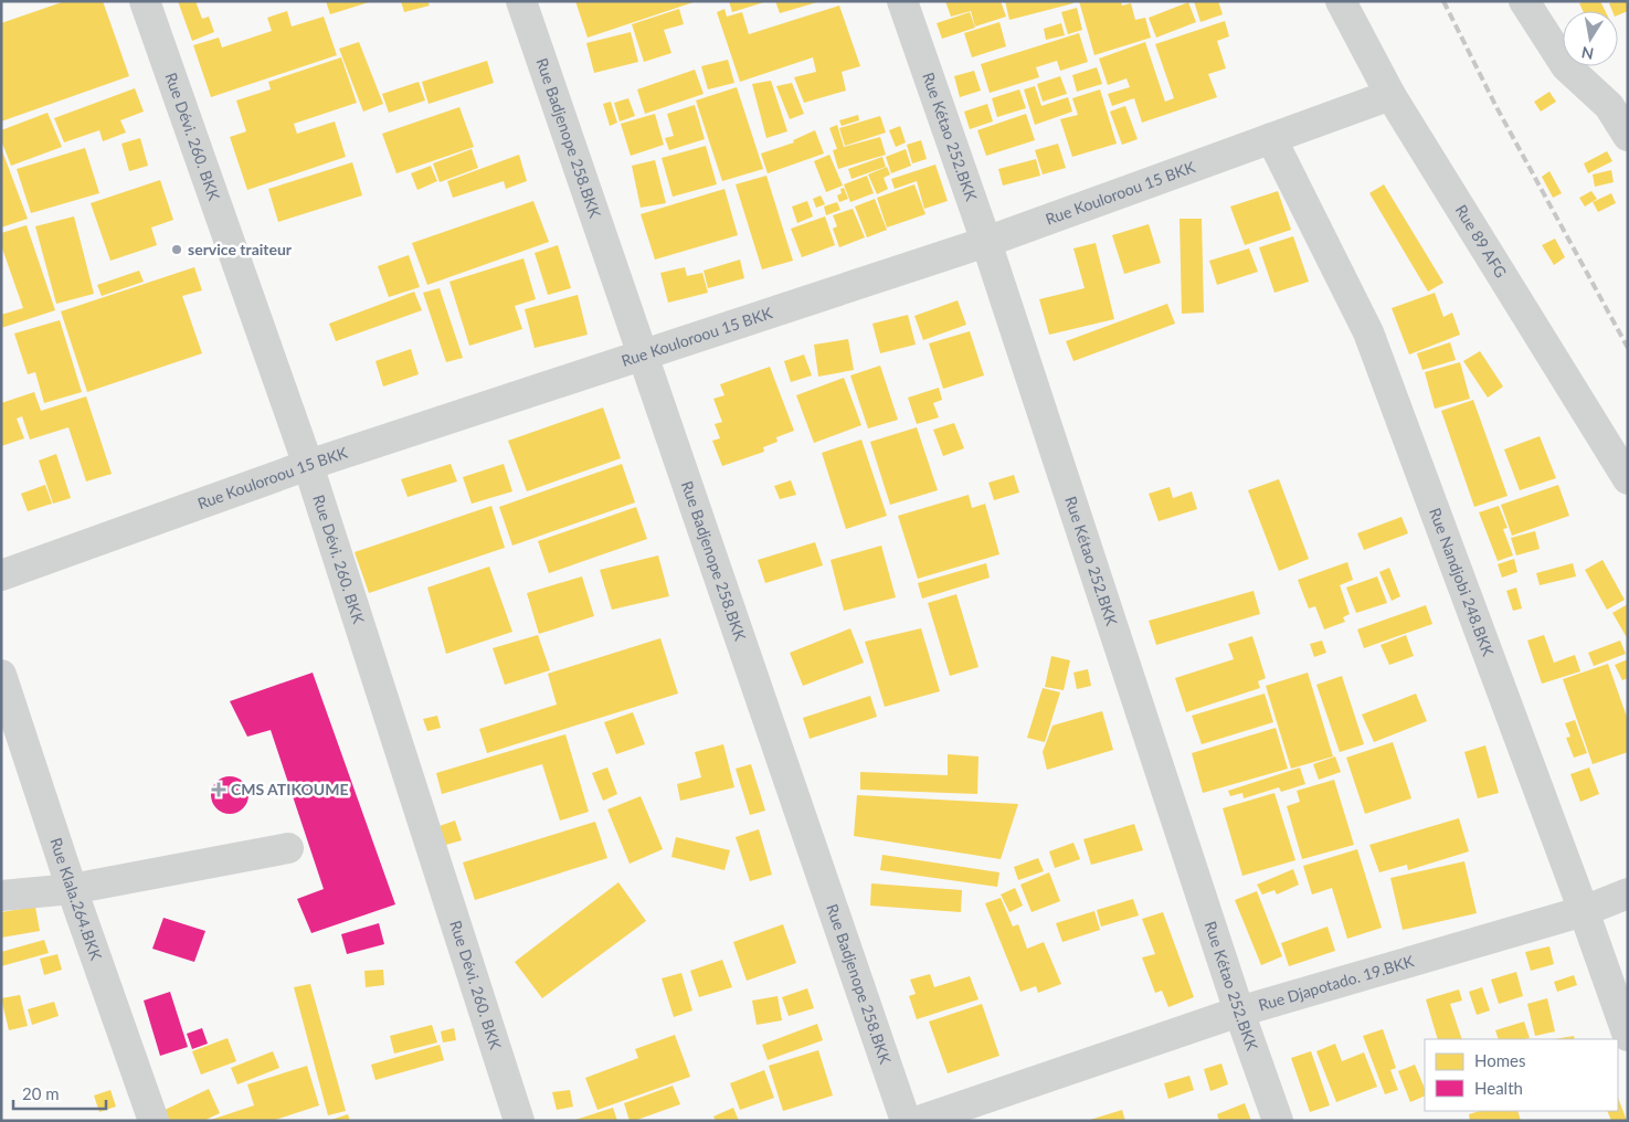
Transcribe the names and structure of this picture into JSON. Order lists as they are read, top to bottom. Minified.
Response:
{"streets":{"street":["Rue Dévi. 260. BKK","Rue Kétao 252.BKK","Rue Badjenope 258.BKK","Rue Kouloroou 15 BKK","Rue 89 AFG","Rue Nandjobi 248.BKK","Rue Klala.264.BKK","Rue Djapotado. 19.BKK"]},"crossings":[["Rue Dévi. 260. BKK","Rue Kouloroou 15 BKK"],["Rue Kétao 252.BKK","Rue Kouloroou 15 BKK"],["Rue Kétao 252.BKK","Rue Djapotado. 19.BKK"],["Rue Badjenope 258.BKK","Rue Kouloroou 15 BKK"],["Rue Kouloroou 15 BKK","Rue 89 AFG"],["Rue Kouloroou 15 BKK","Rue Nandjobi 248.BKK"],["Rue Nandjobi 248.BKK","Rue Djapotado. 19.BKK"]],"places":{"other":["service traiteur"],"health":["CMS ATIKOUME"]},"legend":["Homes","Health"],"scale_bar":"20 m","north":"bottom"}
